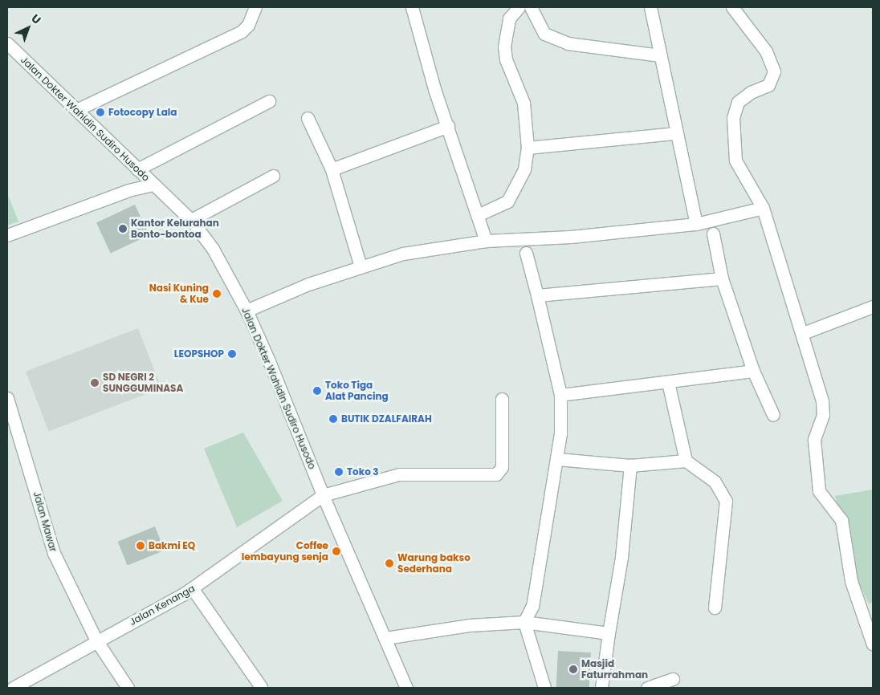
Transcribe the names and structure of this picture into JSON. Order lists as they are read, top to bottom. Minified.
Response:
{"streets":{"street":["Jalan Dokter Wahidin Sudiro Husodo","Jalan Mawar","Jalan Kenanga"]},"crossings":[["Jalan Dokter Wahidin Sudiro Husodo","Jalan Kenanga"],["Jalan Mawar","Jalan Kenanga"]],"places":["Fotocopy Lala","Kantor Kelurahan Bonto-bontoa","Nasi Kuning & Kue","LEOPSHOP","SD NEGRI 2 SUNGGUMINASA","Toko Tiga Alat Pancing","BUTIK DZALFAIRAH","Toko 3","Bakmi EQ","Coffee lembayung senja","Warung bakso Sederhana","Masjid Faturrahman"],"north":"top right"}
